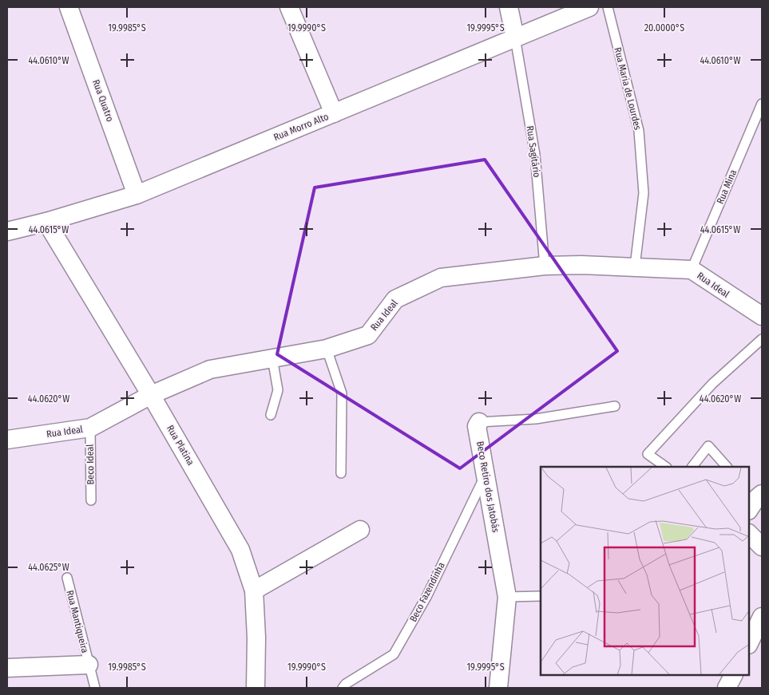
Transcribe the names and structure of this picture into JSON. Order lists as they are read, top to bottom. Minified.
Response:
{"streets":{"street":["Rua Quatro","Rua Morro Alto","Rua Ideal","Rua Platina","Beco Retiro dos Jatobás"],"lane":["Rua Maria de Lourdes","Rua Sagitário","Rua Mina","Beco Ideal","Beco Fazendinha","Rua Mantiqueira"]},"crossings":[["Rua Maria de Lourdes","Rua Ideal"],["Rua Quatro","Rua Morro Alto"],["Rua Morro Alto","Rua Sagitário"],["Rua Morro Alto","Rua Platina"],["Rua Sagitário","Rua Ideal"],["Rua Mina","Rua Ideal"],["Rua Ideal","Rua Platina"],["Rua Ideal","Beco Ideal"],["Beco Retiro dos Jatobás","Beco Fazendinha"]],"coordinates":["19.9985°S","19.9990°S","19.9995°S","20.0000°S","44.0610°W","44.0615°W","44.0620°W","44.0625°W"]}
